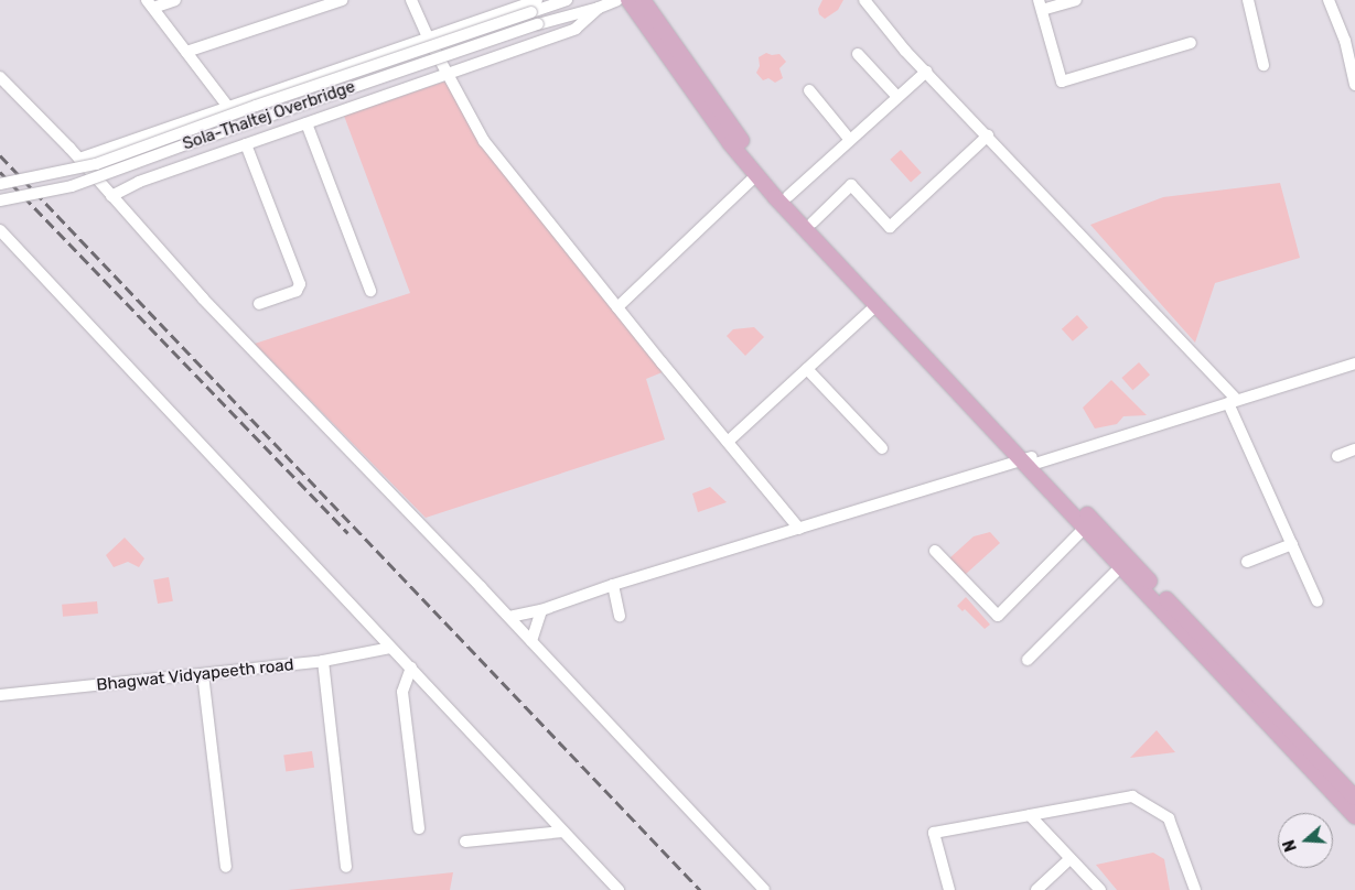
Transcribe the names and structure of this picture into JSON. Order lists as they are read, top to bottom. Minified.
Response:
{"streets":{"street":["Sola-Thaltej Overbridge","Bhagwat Vidyapeeth road"]},"north":"left"}
